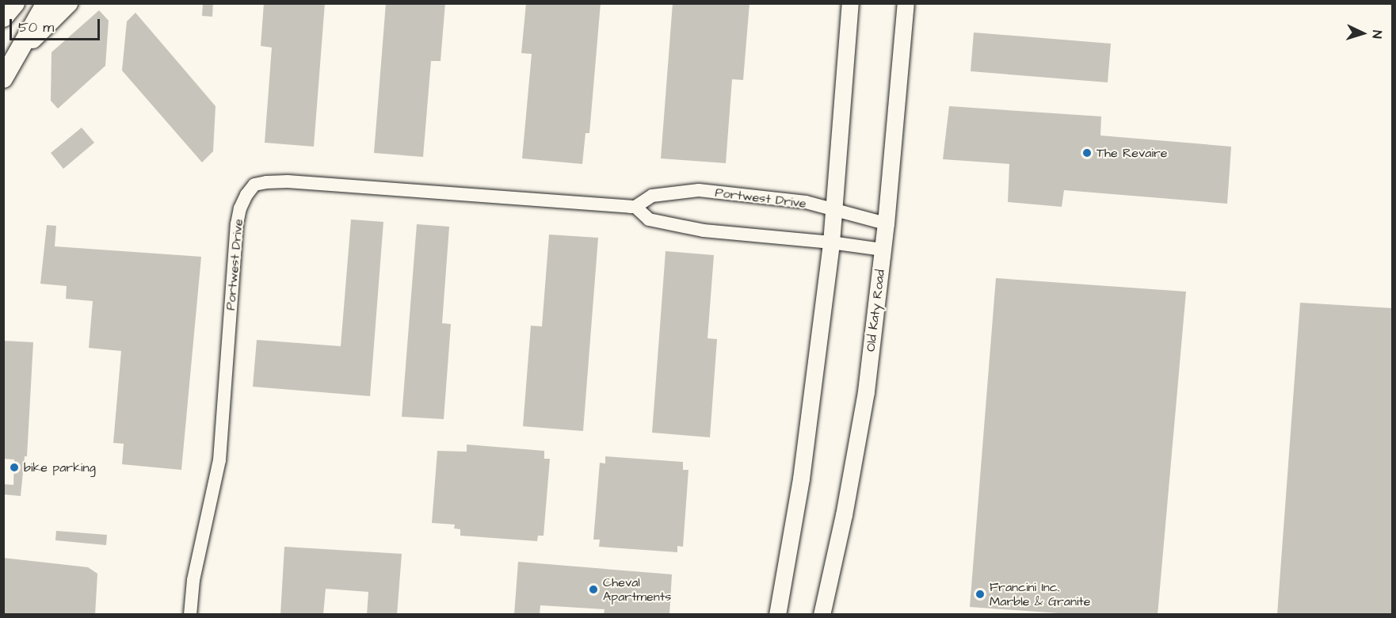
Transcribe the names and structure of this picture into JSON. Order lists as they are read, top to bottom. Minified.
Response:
{"streets":{"main road":["Old Katy Road"],"street":["Portwest Drive"]},"crossings":[["Portwest Drive","Old Katy Road"]],"places":["The Revaire","bike parking","Cheval Apartments","Francini Inc. Marble & Granite"],"scale_bar":"50 m","north":"right"}
